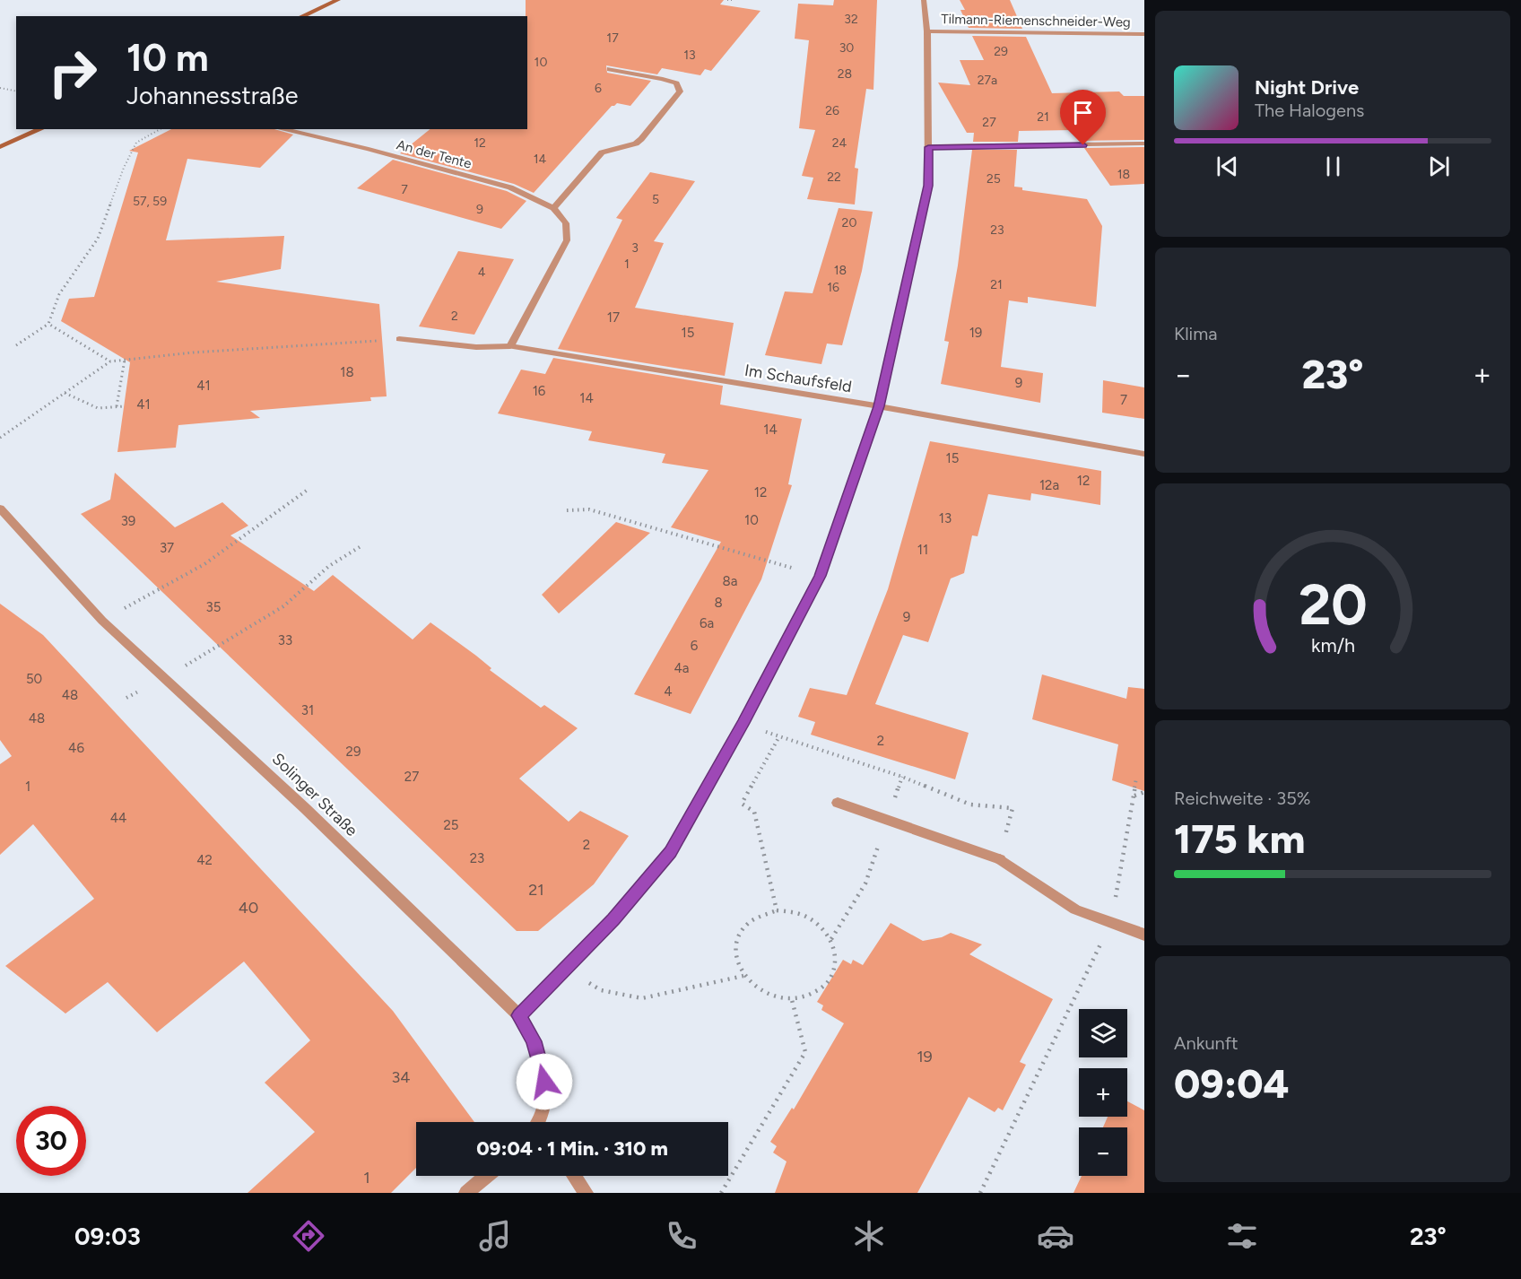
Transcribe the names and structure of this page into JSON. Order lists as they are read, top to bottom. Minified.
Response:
{"streets":{"street":["Tilmann-Riemenschneider-Weg","An der Tente","Im Schaufsfeld","Solinger Straße"]},"house_numbers":["32","17","30","29","13","10","28","27a","6","26","21","27","12","24","14","18","22","25","7","5","57, 59","9","20","23","3","1","18","4","21","16","2","17","15","19","18","9","41","16","14","7","41","14","15","12","12a","12","13","10","39","37","11","8a","8","35","9","6a","33","6","4a","50","4","48","31","48","2","46","29","27","1","44","25","2","23","42","21","40","19","34","1"],"page":{"turn":["10 m","Johannesstraße"],"song":["Night Drive","The Halogens"],"tile":["Klima",["Reichweite · 35%","175 km"],["Ankunft","09:04"]],"heat":["−","23°","+"],"map_buttons":["+","−"],"limit":"30","trip":"09:04 · 1 Min. · 310 m","tabs":["09:03","23°"],"gauge":["20","km/h"]}}
